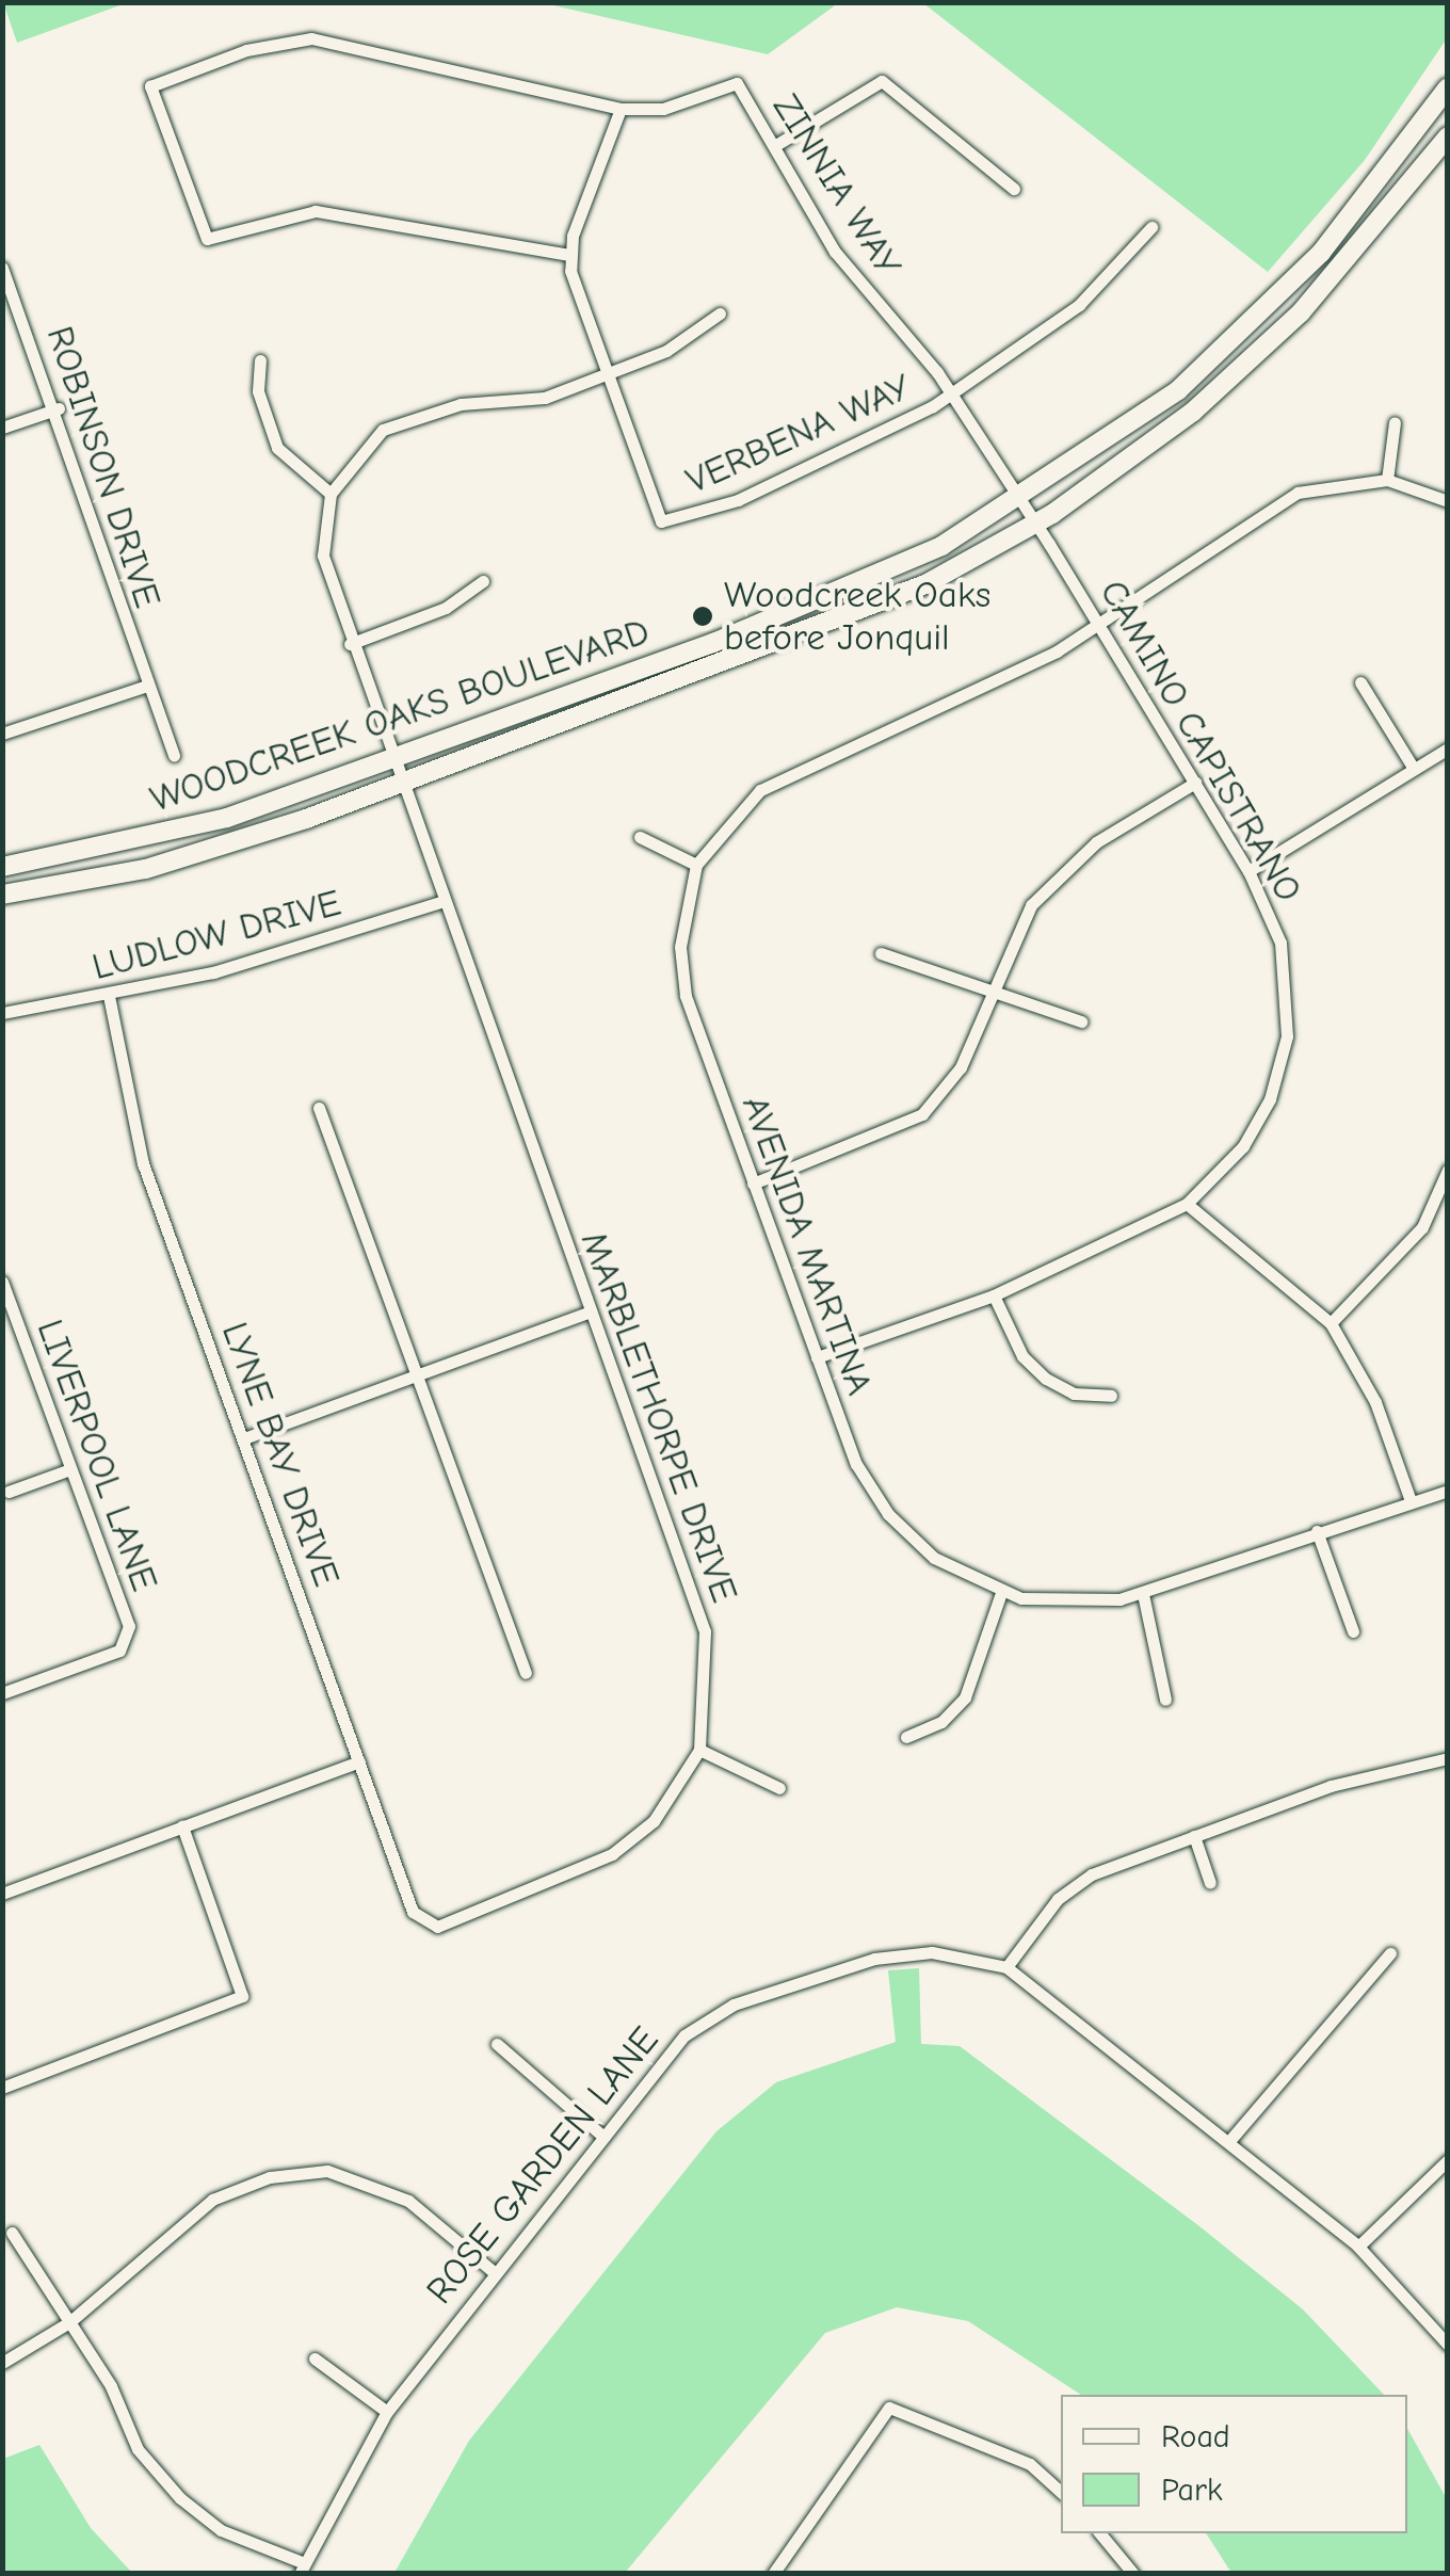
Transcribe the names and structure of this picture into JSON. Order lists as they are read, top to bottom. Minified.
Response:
{"streets":{"main road":["WOODCREEK OAKS BOULEVARD"],"street":["ZINNIA WAY","VERBENA WAY","ROBINSON DRIVE","CAMINO CAPISTRANO","LUDLOW DRIVE","AVENIDA MARTINA","MARBLETHORPE DRIVE","LYNE BAY DRIVE","LIVERPOOL LANE","ROSE GARDEN LANE"]},"crossings":[["ZINNIA WAY","VERBENA WAY"],["ZINNIA WAY","WOODCREEK OAKS BOULEVARD"],["ZINNIA WAY","CAMINO CAPISTRANO"],["WOODCREEK OAKS BOULEVARD","CAMINO CAPISTRANO"],["WOODCREEK OAKS BOULEVARD","MARBLETHORPE DRIVE"],["CAMINO CAPISTRANO","AVENIDA MARTINA"],["LUDLOW DRIVE","MARBLETHORPE DRIVE"],["LUDLOW DRIVE","LYNE BAY DRIVE"],["MARBLETHORPE DRIVE","LYNE BAY DRIVE"]],"places":["Woodcreek Oaks before Jonquil"],"legend":["Road","Park"]}
